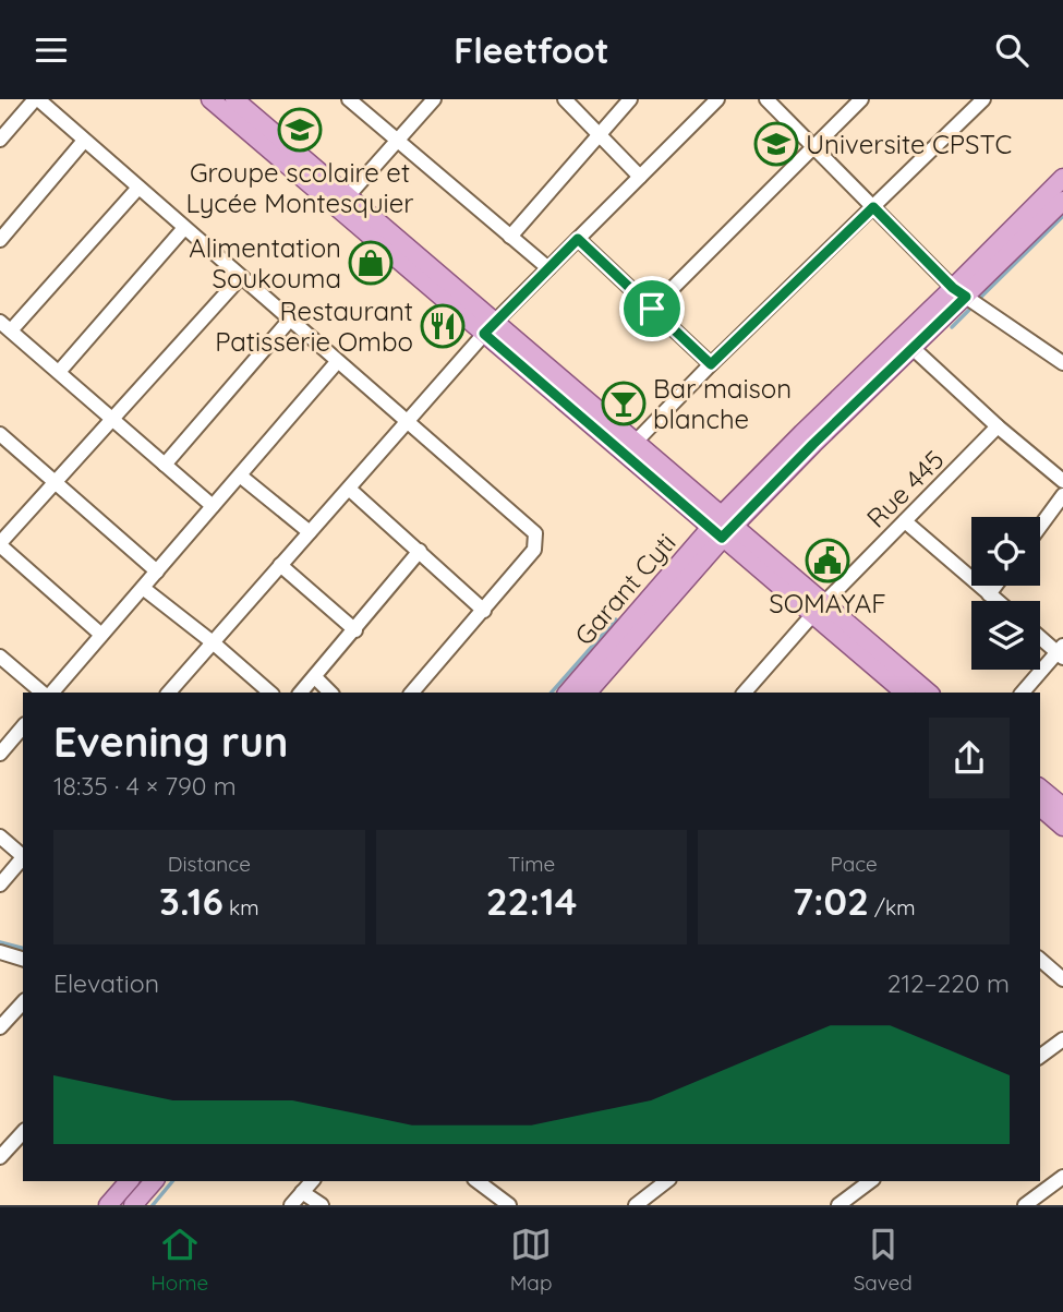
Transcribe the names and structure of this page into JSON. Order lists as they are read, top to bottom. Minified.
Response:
{"streets":{"main road":["Garant Cyti"],"street":["Rue 445"]},"places":{"school or university":["Groupe scolaire et Lycée Montesquier","Universite CPSTC"],"shop":["Alimentation Soukouma"],"restaurant":["Restaurant Patisserie Ombo"],"bar":["Bar maison blanche"],"public building":["SOMAYAF"]},"page":{"header":"Fleetfoot","heading":["Evening run","18:35 · 4 × 790 m"],"stats":[["Distance","3.16 km"],["Time","22:14"],["Pace","7:02 /km"]],"chart":["Elevation","212–220 m"],"tabs":["Home","Map","Saved"]}}
